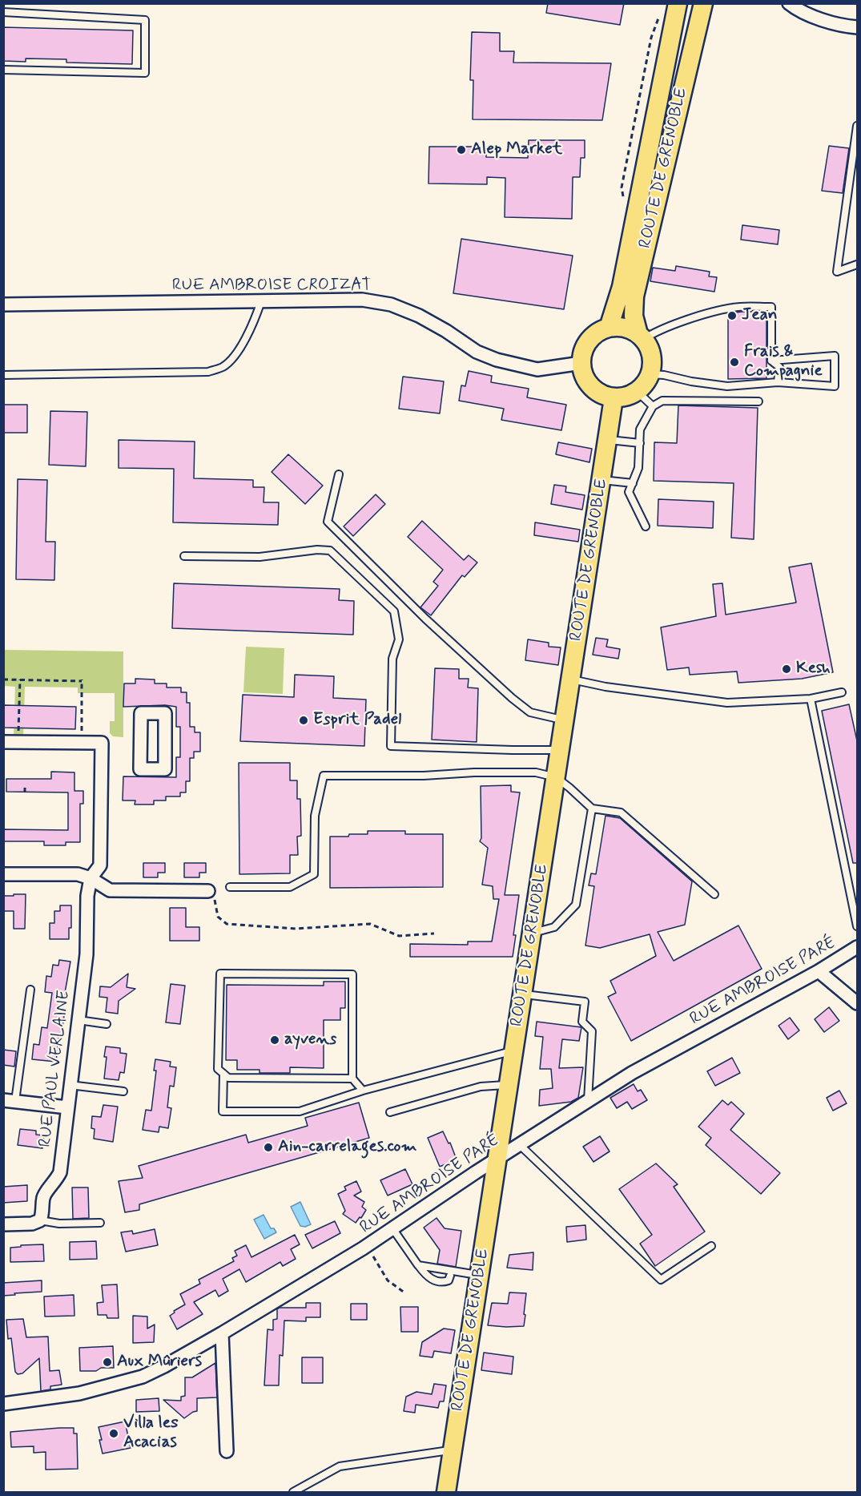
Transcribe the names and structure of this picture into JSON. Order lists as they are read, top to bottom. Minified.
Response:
{"streets":{"main road":["ROUTE DE GRENOBLE"],"street":["RUE AMBROISE CROIZAT","RUE AMBROISE PARÉ","RUE PAUL VERLAINE"]},"crossings":[["ROUTE DE GRENOBLE","RUE AMBROISE CROIZAT"],["ROUTE DE GRENOBLE","RUE AMBROISE PARÉ"]],"places":["Alep Market","Jean","Frais & Compagnie","Kesh","Esprit Padel","ayvens","Ain-carrelages.com","Aux Mûriers","Villa les Acacias"]}
